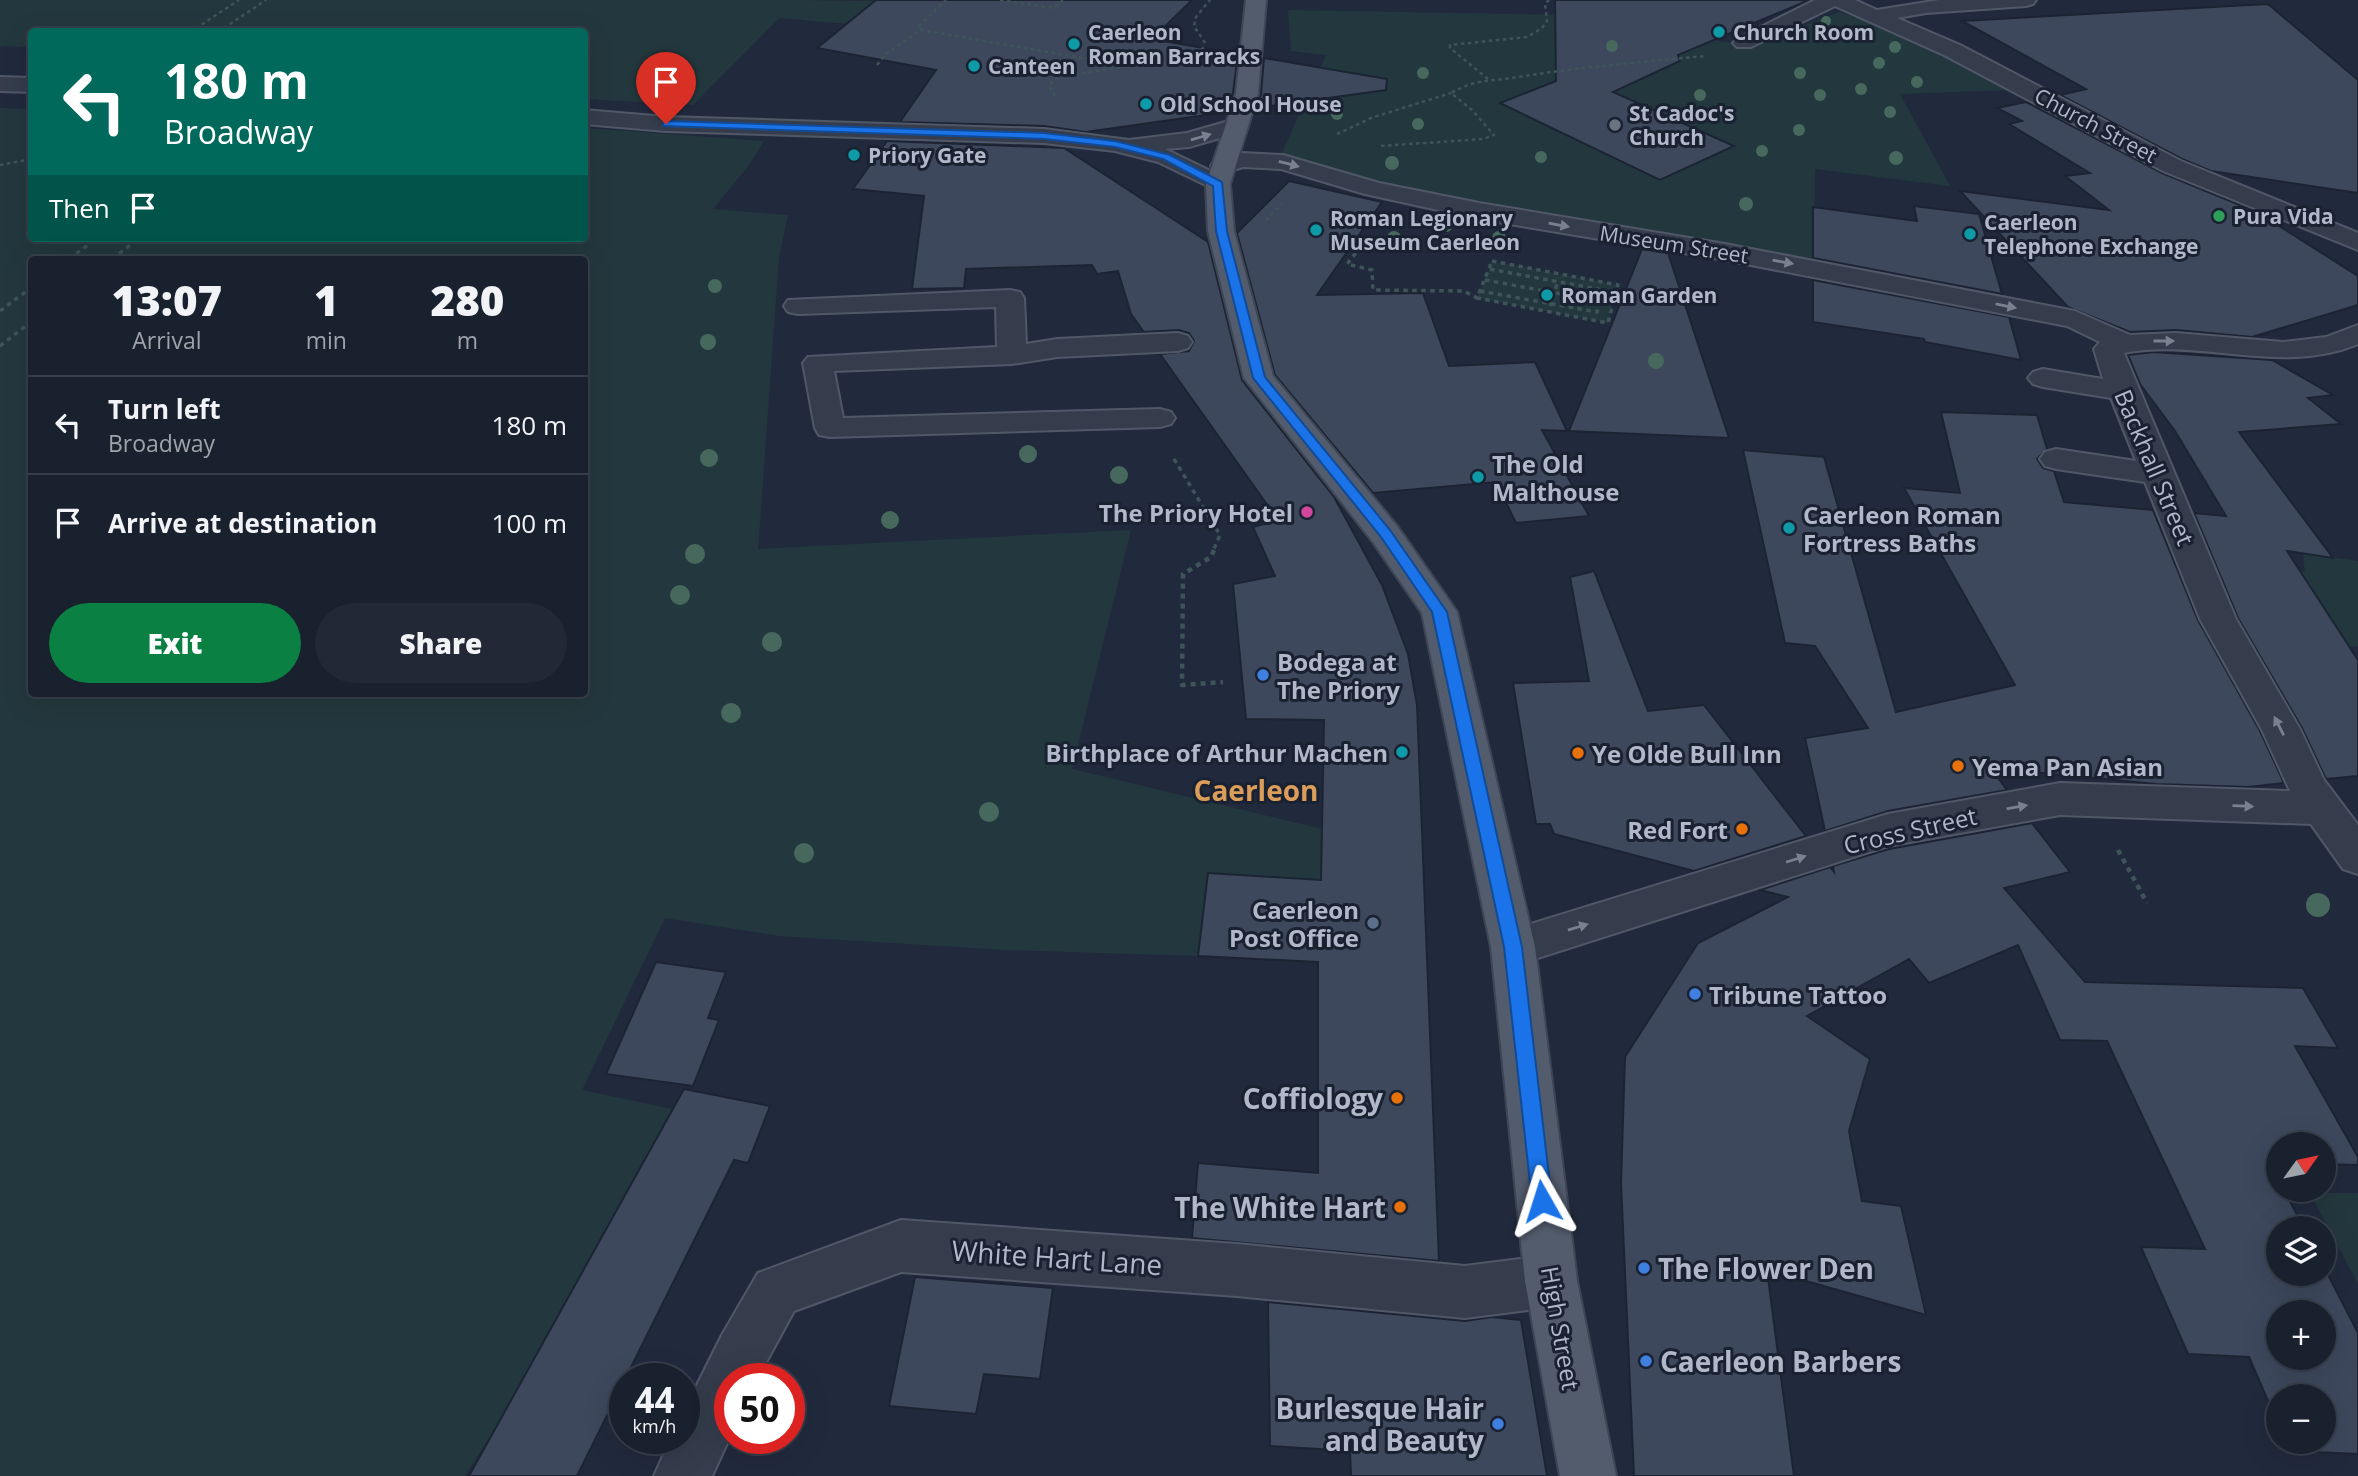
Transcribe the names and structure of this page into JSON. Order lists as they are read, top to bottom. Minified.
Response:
{"streets":{"main road":["High Street"],"street":["Church Street","Museum Street","Backhall Street","Cross Street","White Hart Lane"]},"crossings":[["Museum Street","Backhall Street"],["Museum Street","High Street"],["Backhall Street","Cross Street"],["Cross Street","High Street"],["White Hart Lane","High Street"]],"one_way":["Museum Street","Backhall Street","Cross Street"],"districts":["Caerleon"],"places":["Church Room","Caerleon Roman Barracks","Canteen","Old School House","St Cadoc's Church","Priory Gate","Pura Vida","Roman Legionary Museum Caerleon","Caerleon Telephone Exchange","Roman Garden","The Old Malthouse","The Priory Hotel","Caerleon Roman Fortress Baths","Bodega at The Priory","Birthplace of Arthur Machen","Ye Olde Bull Inn","Yema Pan Asian","Red Fort","Caerleon Post Office","Tribune Tattoo","Coffiology","The White Hart","The Flower Den","Caerleon Barbers","Burlesque Hair and Beauty"],"north":"top right","page":{"turn":["180 m","Broadway"],"then":"Then","eta":["13:07","Arrival","1","min","280","m"],"list":[{"name":"Turn left","note":"Broadway","value":"180 m"},{"name":"Arrive at destination","value":"100 m"}],"buttons":["Exit","Share"],"map_buttons":["+","−"],"speed":"44 km/h","limit":"50"}}
